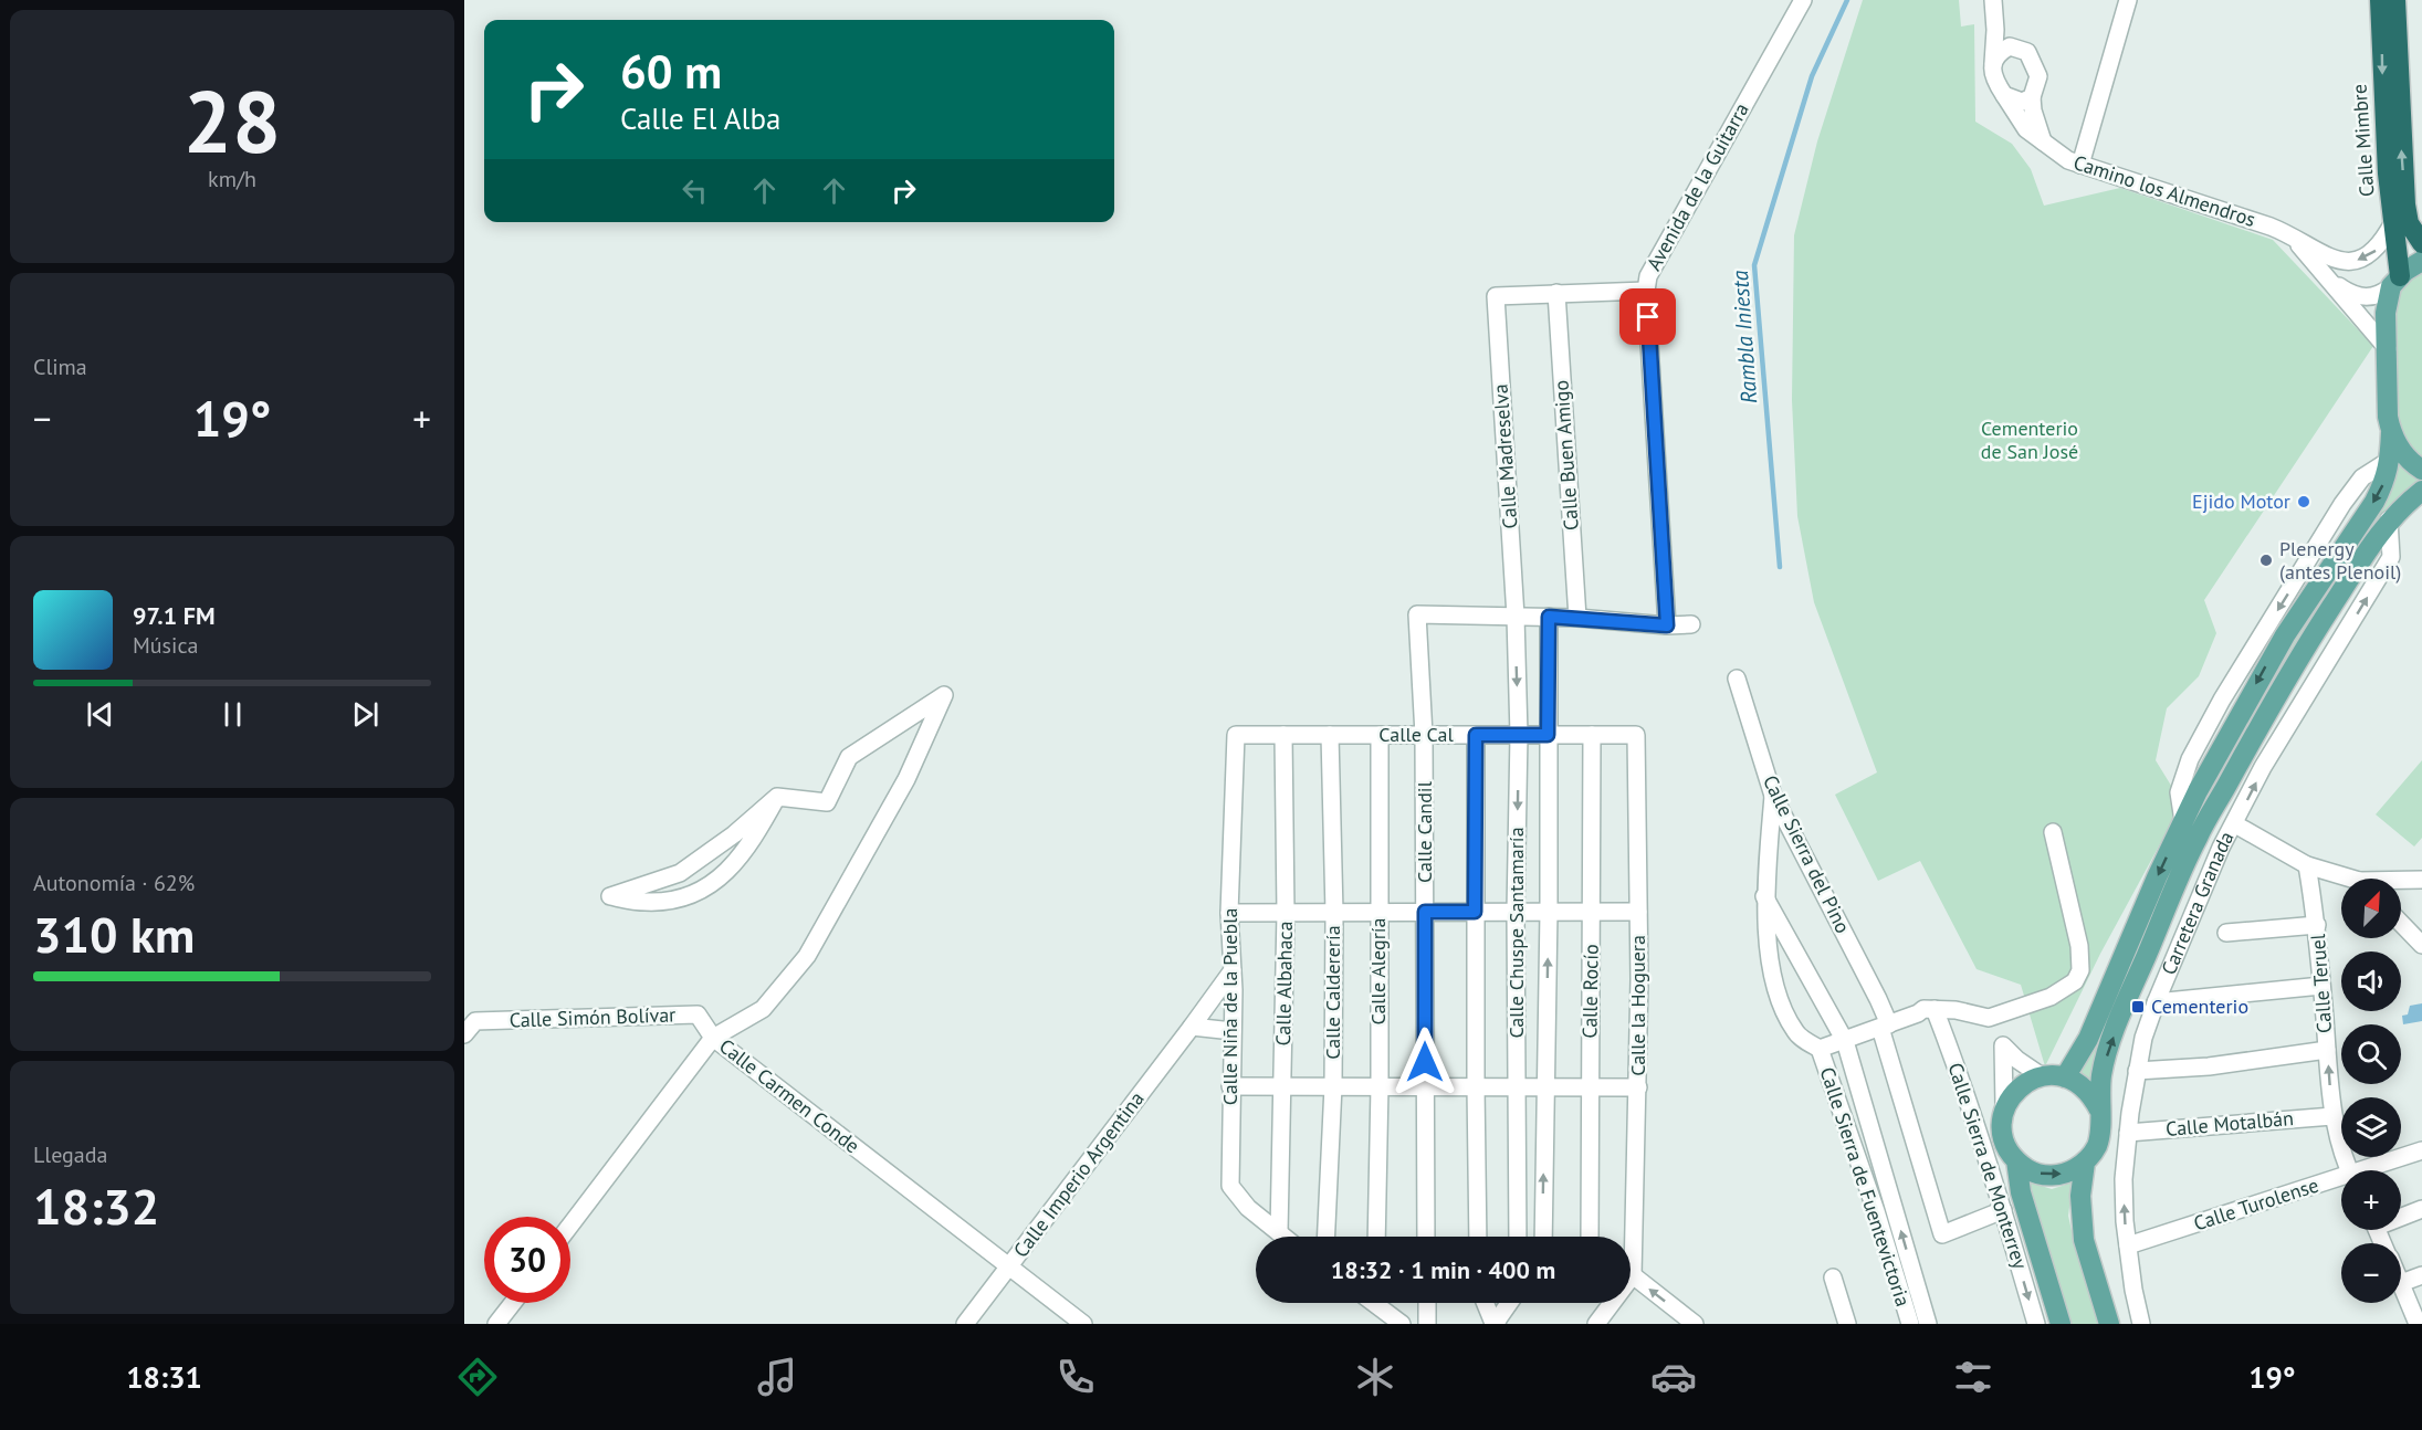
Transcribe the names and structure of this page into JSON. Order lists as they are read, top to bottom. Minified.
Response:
{"streets":{"highway":["Calle Mimbre"],"main road":["Carretera Granada"],"street":["Avenida de la Guitarra","Camino los Almendros","Calle Buen Amigo","Calle Madreselva","Calle Cal","Calle Candil","Calle Sierra del Pino","Calle Chuspe Santamaría","Calle Alegría","Calle Albahaca","Calle Teruel","Calle Rocío","Calle Calderería","Calle la Hoguera","Calle Niña de la Puebla","Calle Simón Bolívar","Calle Carmen Conde","Calle Motalbán","Calle Sierra de Monterrey","Calle Imperio Argentina","Calle Sierra de Fuentevictoria","Calle Turolense"]},"crossings":[["Calle Mimbre","Camino los Almendros"],["Calle Buen Amigo","Calle Madreselva"],["Calle Madreselva","Calle Candil"],["Calle Madreselva","Calle Chuspe Santamaría"],["Calle Cal","Calle Candil"],["Calle Cal","Calle Chuspe Santamaría"],["Calle Cal","Calle Alegría"],["Calle Cal","Calle Albahaca"],["Calle Cal","Calle Rocío"],["Calle Cal","Calle Calderería"],["Calle Cal","Calle la Hoguera"],["Calle Cal","Calle Niña de la Puebla"],["Calle Candil","Calle Chuspe Santamaría"],["Calle Sierra del Pino","Calle Sierra de Monterrey"],["Carretera Granada","Calle Motalbán"],["Carretera Granada","Calle Turolense"],["Calle Albahaca","Calle Niña de la Puebla"],["Calle Teruel","Calle Motalbán"],["Calle Niña de la Puebla","Calle Imperio Argentina"],["Calle Simón Bolívar","Calle Carmen Conde"],["Calle Carmen Conde","Calle Imperio Argentina"]],"water":["Rambla Iniesta"],"parks":["Cementerio de San José"],"places":{"other":["Ejido Motor","Plenergy (antes Plenoil)"],"transit":["Cementerio"]},"north":"top right","page":{"tile":[["28","km/h"],"Clima",["Autonomía · 62%","310 km"],["Llegada","18:32"]],"turn":["60 m","Calle El Alba"],"heat":["−","19°","+"],"song":["97.1 FM","Música"],"map_buttons":["+","−"],"limit":"30","trip":"18:32 · 1 min · 400 m","tabs":["18:31","19°"]}}
